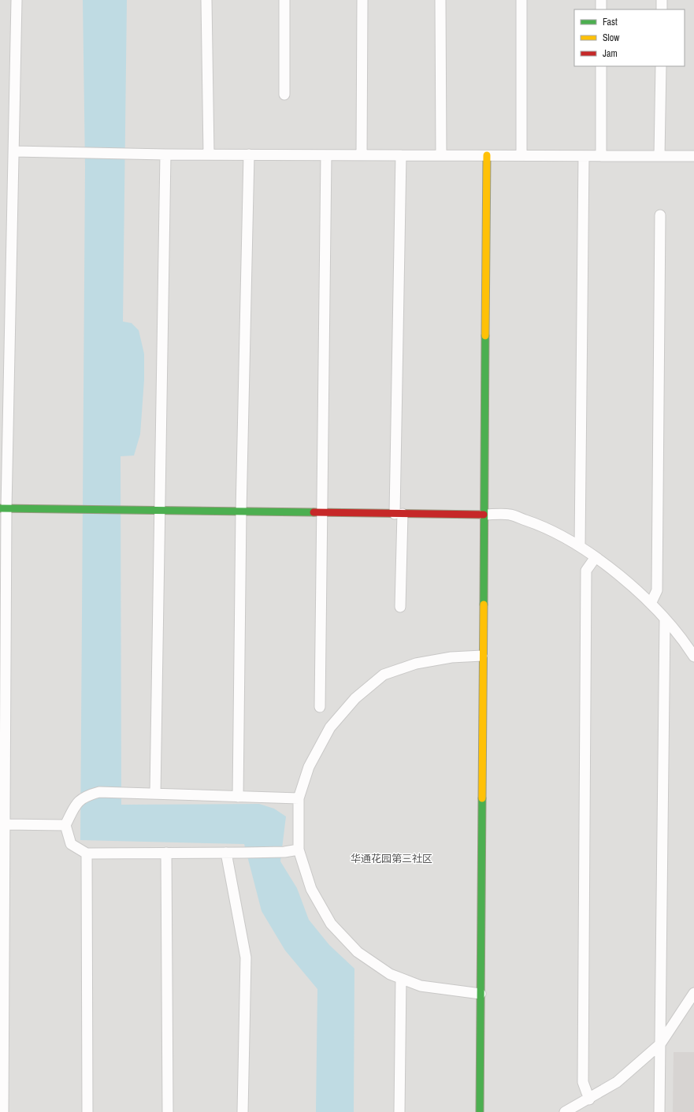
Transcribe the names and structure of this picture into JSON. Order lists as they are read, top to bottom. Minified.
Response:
{"districts":["华通花园第三社区"],"legend":["Fast","Slow","Jam"]}
